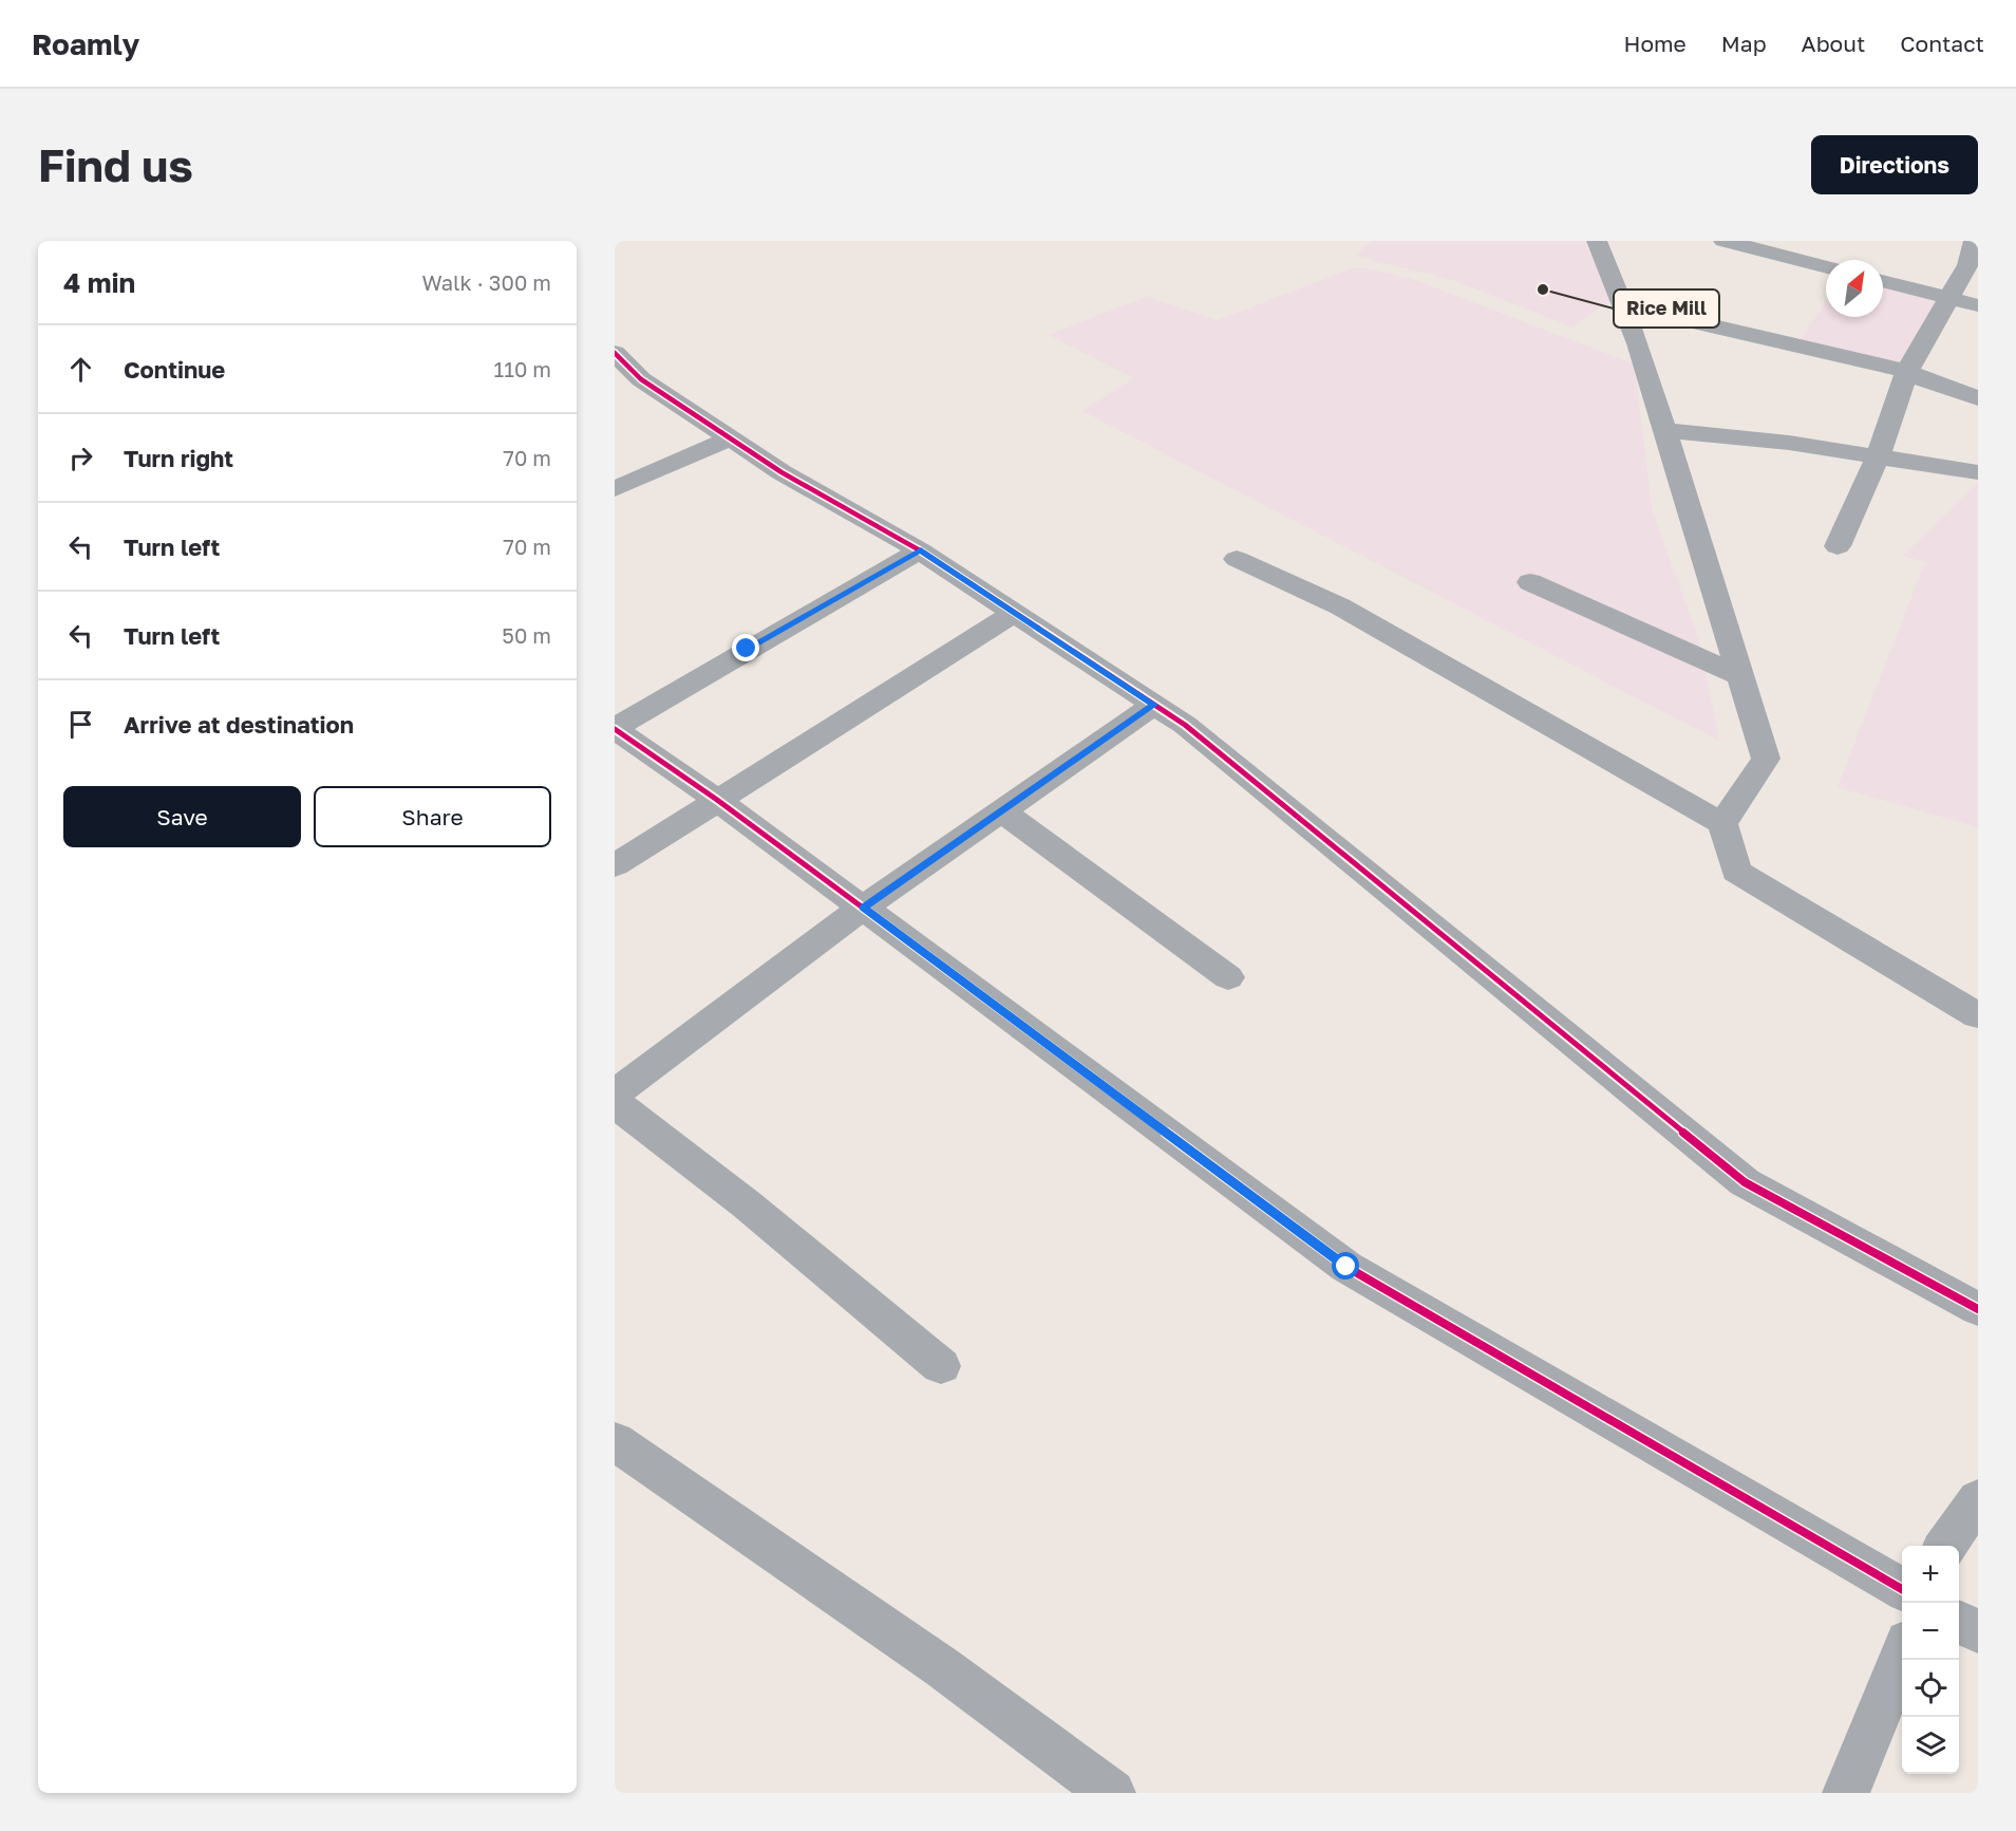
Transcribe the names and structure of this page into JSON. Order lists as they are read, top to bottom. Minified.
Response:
{"places":["Rice Mill"],"north":"top right","page":{"header":"Roamly","nav":["Home","Map","About","Contact"],"buttons":["Directions",["Save","Share"]],"title":"Find us","heading":["4 min","Walk · 300 m"],"list":[["Continue","110 m"],["Turn right","70 m"],["Turn left","70 m"],["Turn left","50 m"],"Arrive at destination"],"map_buttons":["+","−"]}}
